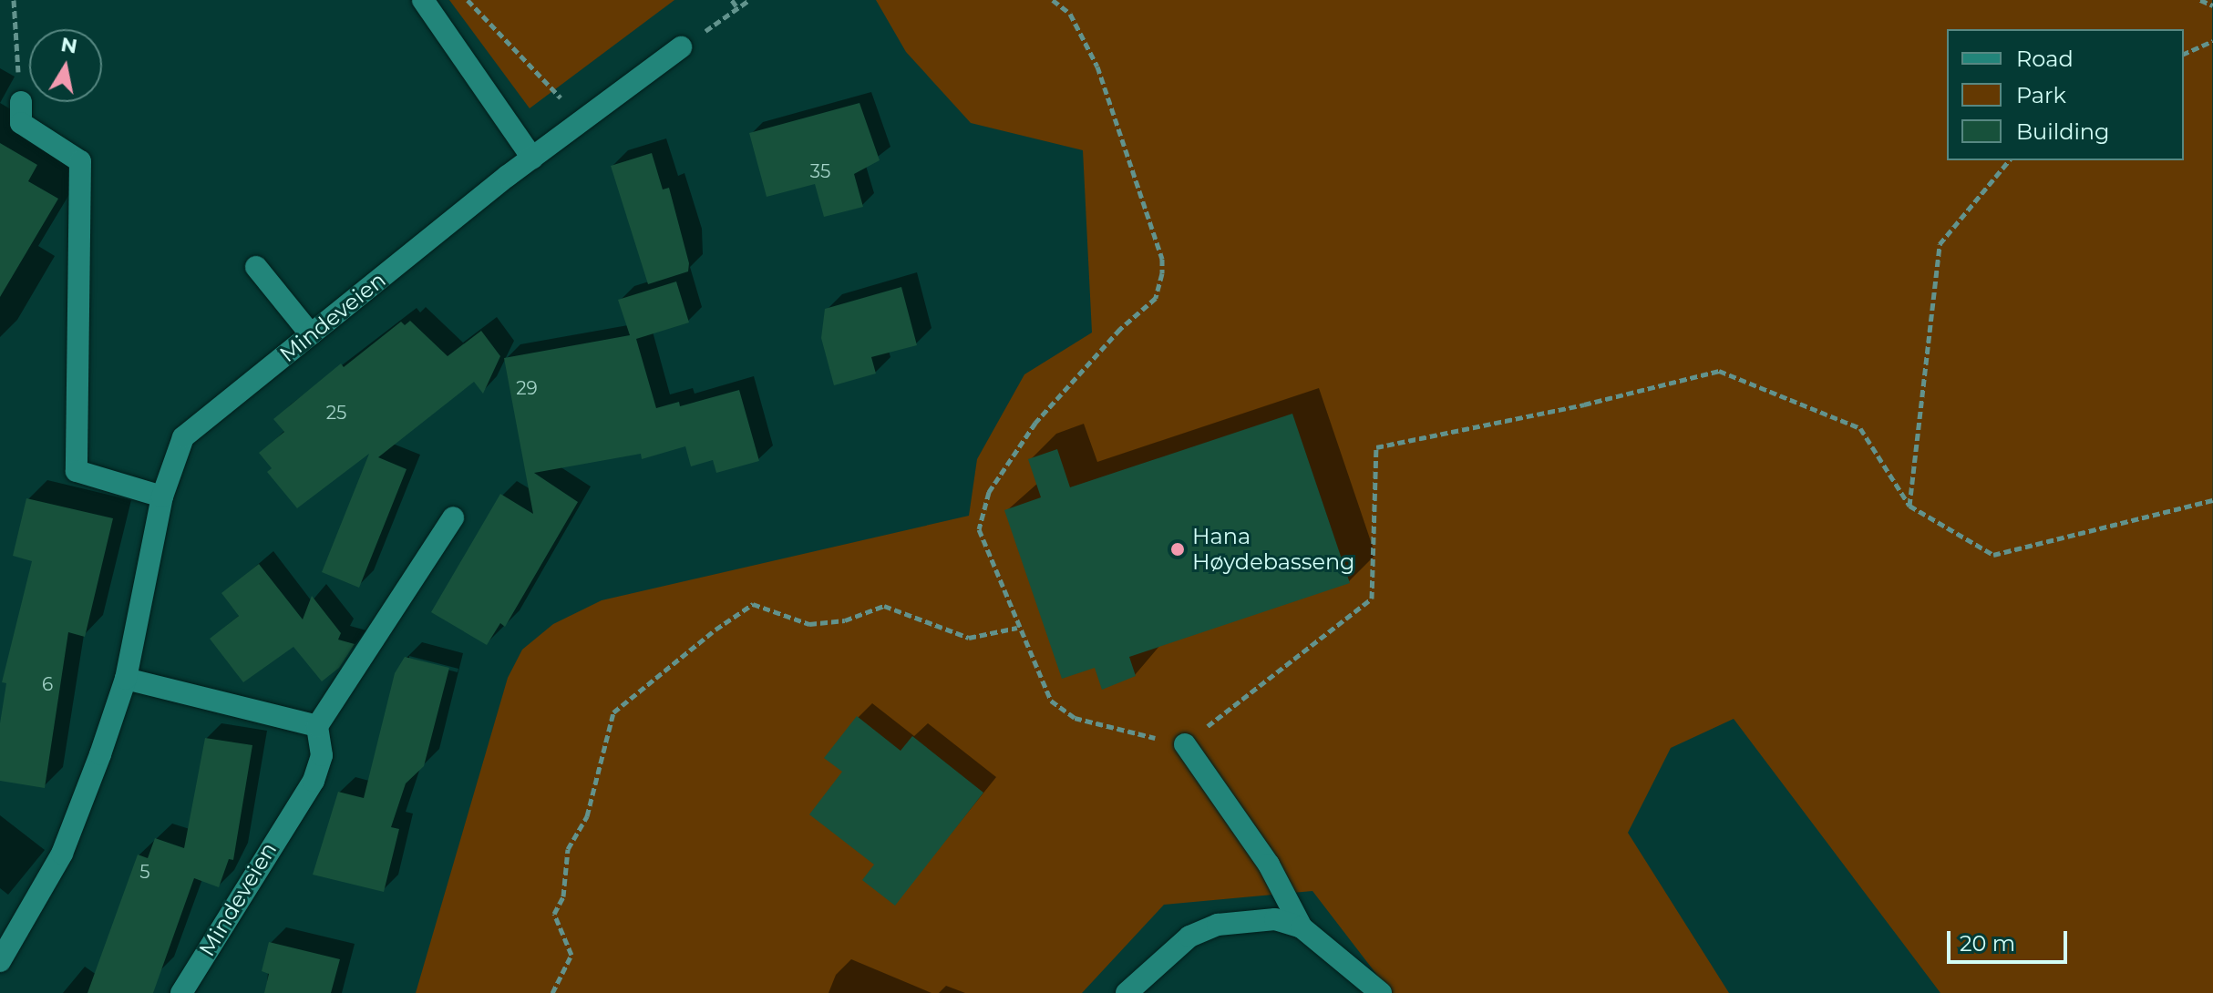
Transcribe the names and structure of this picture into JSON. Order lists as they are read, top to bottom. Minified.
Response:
{"streets":{"street":["Mindeveien"]},"places":["Hana Høydebasseng"],"house_numbers":["35","29","25","6","5"],"legend":["Road","Park","Building"],"scale_bar":"20 m","north":"top"}
